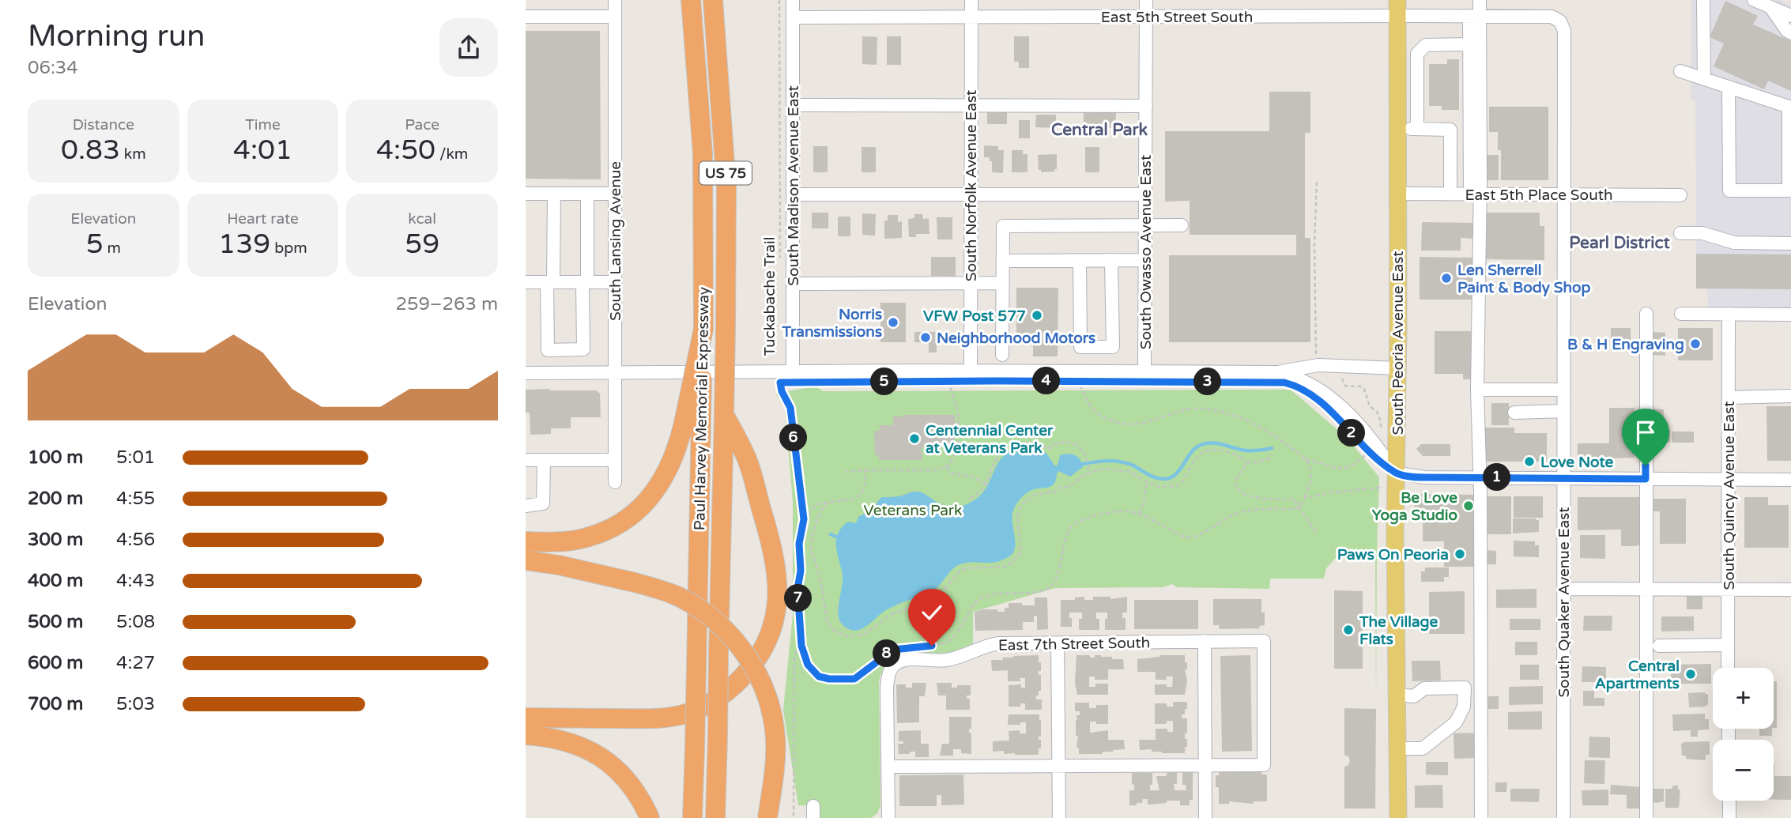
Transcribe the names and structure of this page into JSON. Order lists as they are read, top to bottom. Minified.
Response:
{"streets":{"highway":["US 75","Paul Harvey Memorial Expressway"],"main road":["South Peoria Avenue East"],"street":["East 5th Street South","South Madison Avenue East","South Norfolk Avenue East","East 5th Place South","South Lansing Avenue","South Owasso Avenue East","South Quincy Avenue East","South Quaker Avenue East","East 7th Street South"],"path":["Tuckabache Trail"]},"crossings":[["East 5th Street South","South Madison Avenue East"],["East 5th Street South","South Norfolk Avenue East"],["East 5th Street South","South Owasso Avenue East"],["East 5th Street South","South Peoria Avenue East"],["East 5th Street South","South Quaker Avenue East"],["East 5th Place South","South Peoria Avenue East"],["East 5th Place South","South Quaker Avenue East"]],"districts":["Central Park","Pearl District"],"parks":["Veterans Park"],"places":["Len Sherrell Paint & Body Shop","VFW Post 577","Norris Transmissions","Neighborhood Motors","B & H Engraving","Centennial Center at Veterans Park","Love Note","Be Love Yoga Studio","Paws On Peoria","The Village Flats","Central Apartments"],"page":{"heading":["Morning run","06:34"],"stats":[["Distance","0.83 km"],["Time","4:01"],["Pace","4:50 /km"],["Elevation","5 m"],["Heart rate","139 bpm"],["kcal","59"]],"chart":["Elevation","259–263 m"],"pins":["4","3","5","2","6","1","7","8"],"list":[{"name":"100 m","note":"5:01"},{"name":"200 m","note":"4:55"},{"name":"300 m","note":"4:56"},{"name":"400 m","note":"4:43"},{"name":"500 m","note":"5:08"},{"name":"600 m","note":"4:27"},{"name":"700 m","note":"5:03"}],"map_buttons":["+","−"]}}
